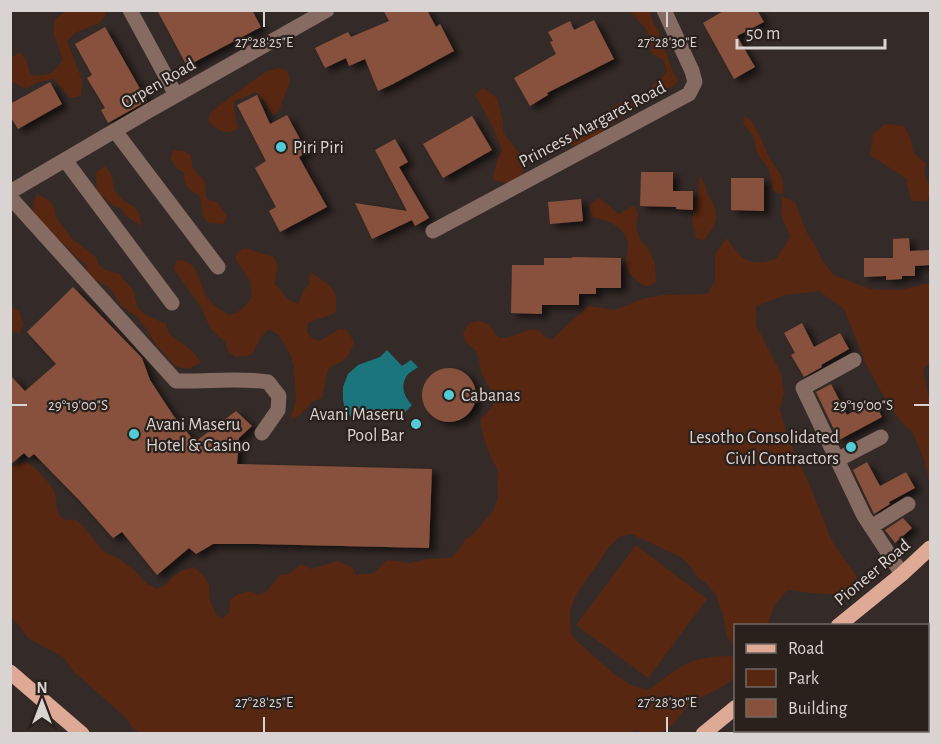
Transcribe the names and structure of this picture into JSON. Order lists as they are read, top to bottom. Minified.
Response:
{"streets":{"main road":["Pioneer Road"],"street":["Orpen Road","Princess Margaret Road"]},"places":["Piri Piri","Cabanas","Avani Maseru Pool Bar","Avani Maseru Hotel & Casino","Lesotho Consolidated Civil Contractors"],"legend":["Road","Park","Building"],"scale_bar":"50 m","north":"top","coordinates":["27°28'25\"E","27°28'30\"E","29°19'00\"S"]}
